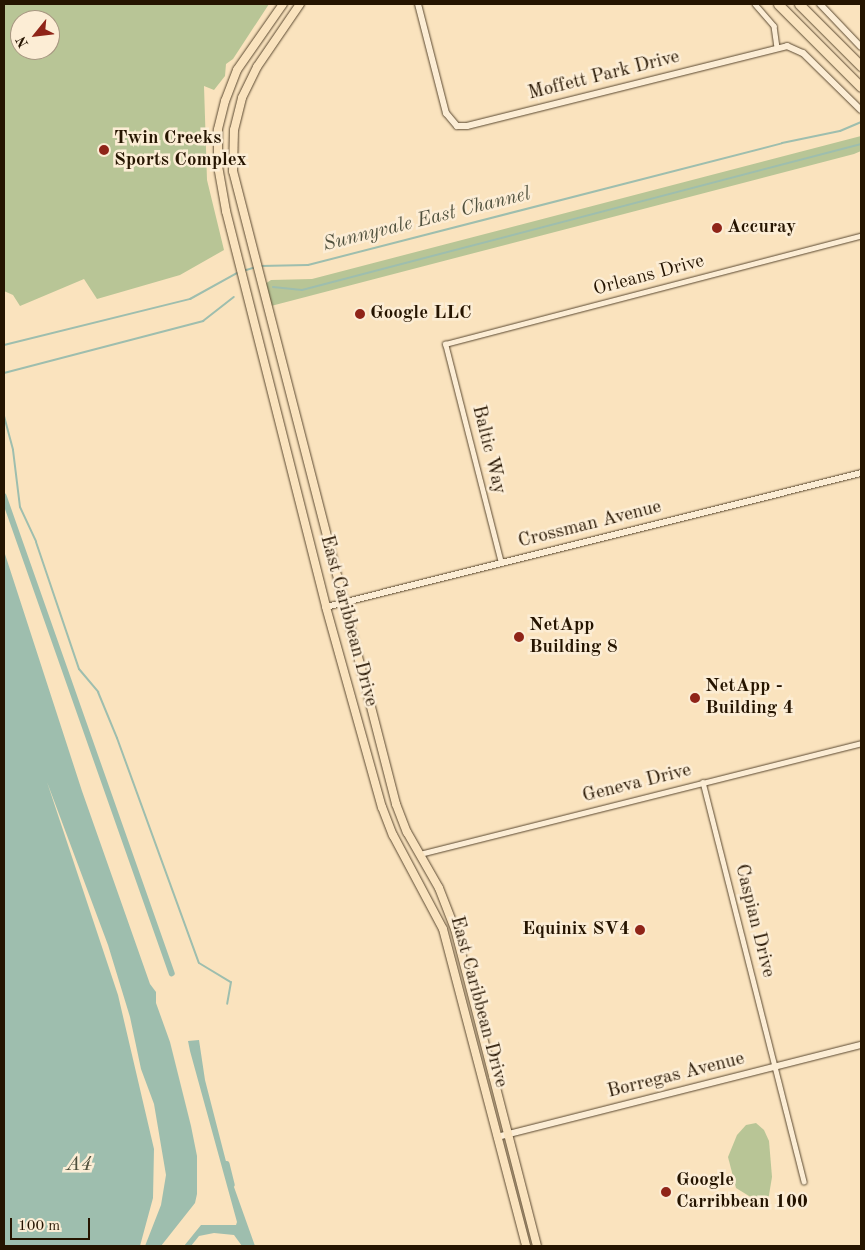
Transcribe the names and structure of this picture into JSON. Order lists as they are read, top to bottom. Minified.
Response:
{"streets":{"main road":["East Caribbean Drive"],"street":["Moffett Park Drive","Orleans Drive","Baltic Way","Crossman Avenue","Geneva Drive","Caspian Drive","Borregas Avenue"]},"crossings":[["Orleans Drive","Baltic Way"],["Baltic Way","Crossman Avenue"],["Crossman Avenue","East Caribbean Drive"],["East Caribbean Drive","Geneva Drive"],["East Caribbean Drive","Borregas Avenue"],["Geneva Drive","Caspian Drive"],["Caspian Drive","Borregas Avenue"]],"water":["Sunnyvale East Channel","A4"],"places":["Twin Creeks Sports Complex","Accuray","Google LLC","NetApp Building 8","NetApp - Building 4","Equinix SV4","Google Carribbean 100"],"scale_bar":"100 m","north":"bottom left"}
